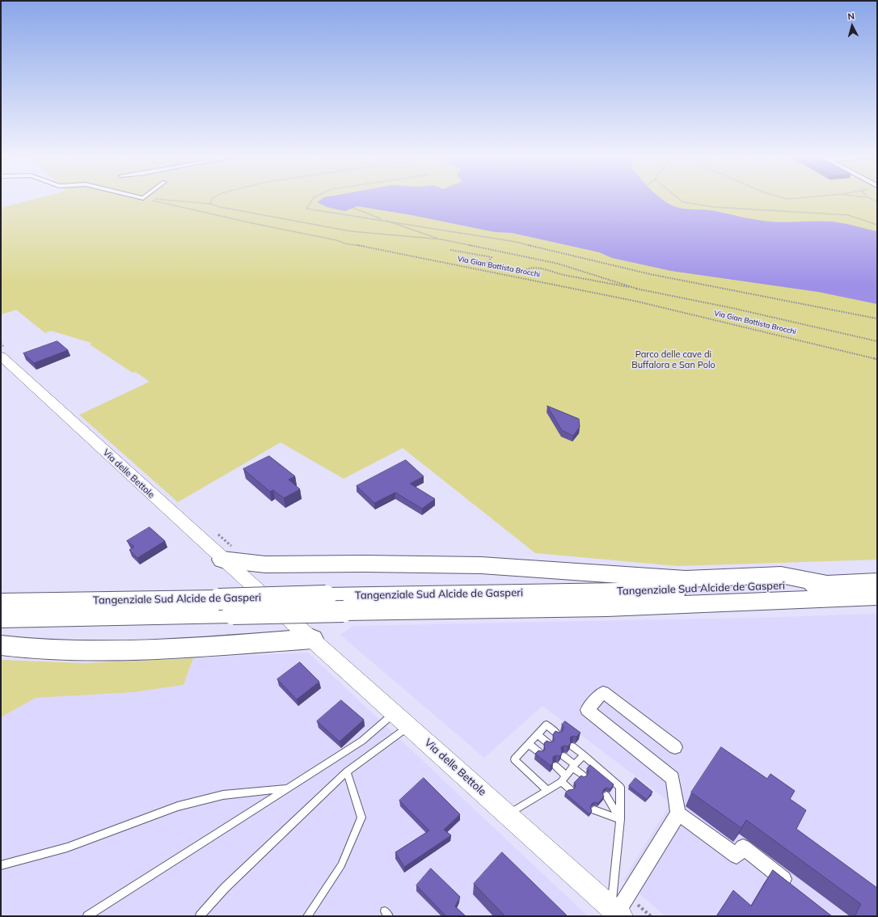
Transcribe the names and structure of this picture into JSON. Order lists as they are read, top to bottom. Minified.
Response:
{"streets":{"highway":["Tangenziale Sud Alcide de Gasperi"],"main road":["Via delle Bettole"],"path":["Via Gian Battista Brocchi"]},"parks":["Parco delle cave di Buffalora e San Polo"],"north":"top"}
